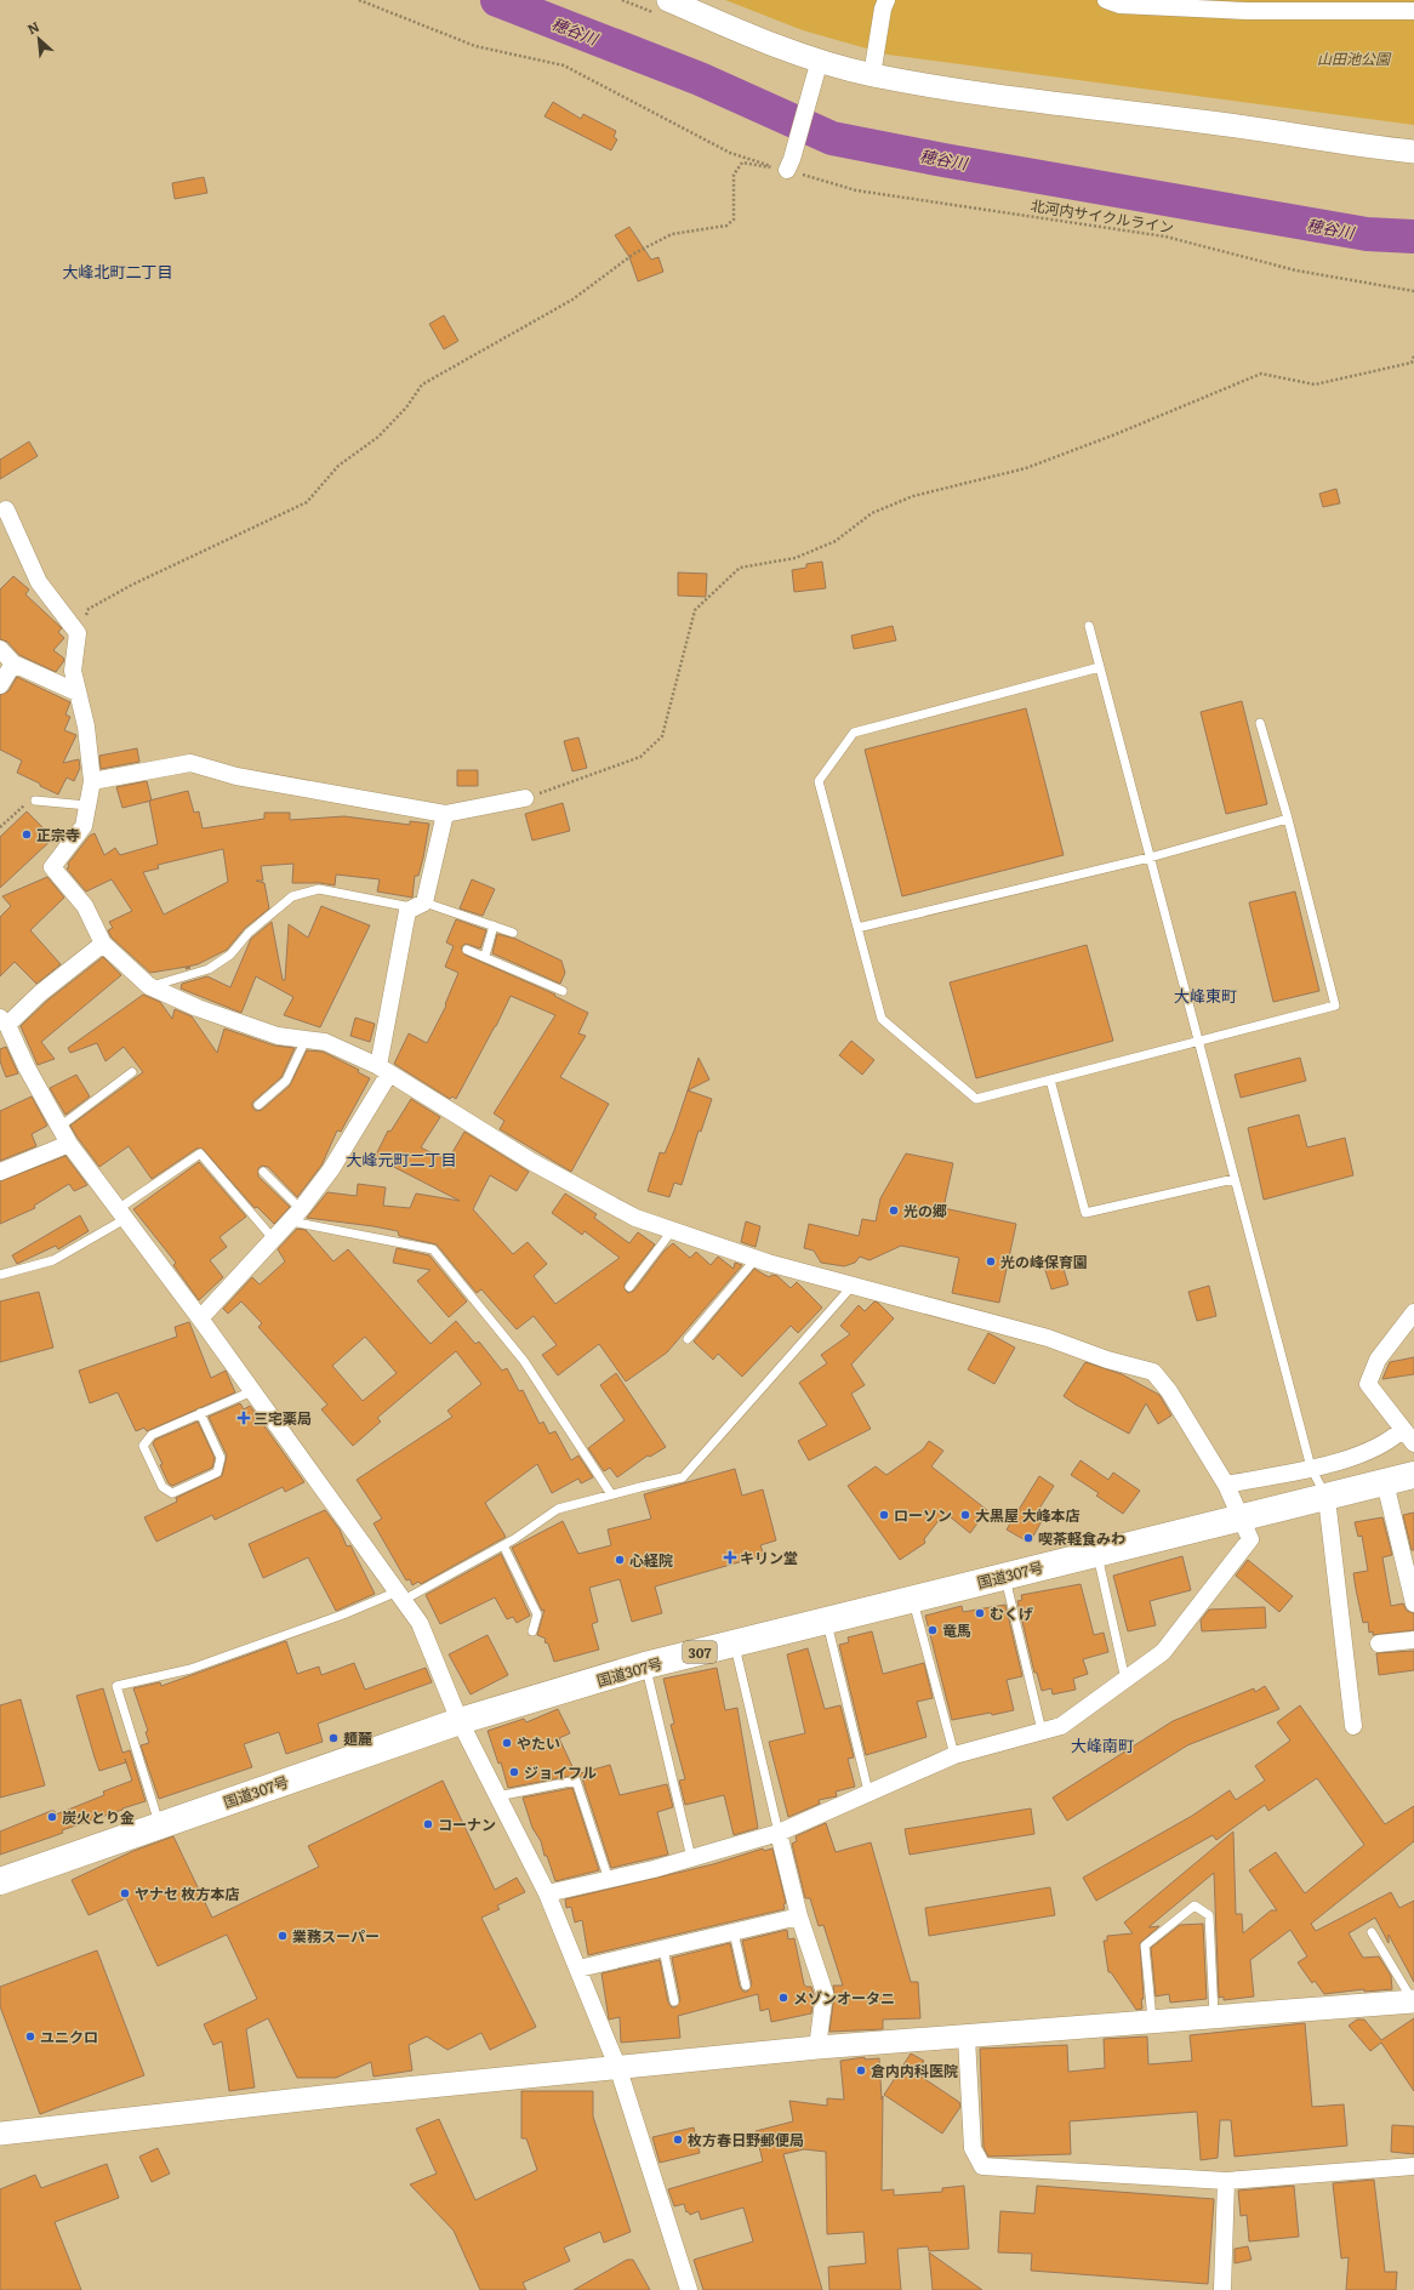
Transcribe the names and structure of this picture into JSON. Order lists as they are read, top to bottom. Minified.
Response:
{"streets":{"highway":["国道307号","307"],"path":["北河内サイクルライン"]},"districts":["大峰北町二丁目","大峰東町","大峰元町二丁目","大峰南町"],"water":["穂谷川"],"parks":["山田池公園"],"places":{"other":["正宗寺","光の郷","光の峰保育園","ローソン","大黒屋 大峰本店","喫茶軽食みわ","心経院","むくげ","竜馬","麺麓","やたい","ジョイフル","炭火とり金","コーナン","ヤナセ 枚方本店","業務スーパー","メゾンオータニ","ユニクロ","倉内内科医院","枚方春日野郵便局"],"health":["三宅薬局","キリン堂"]},"north":"top left"}
